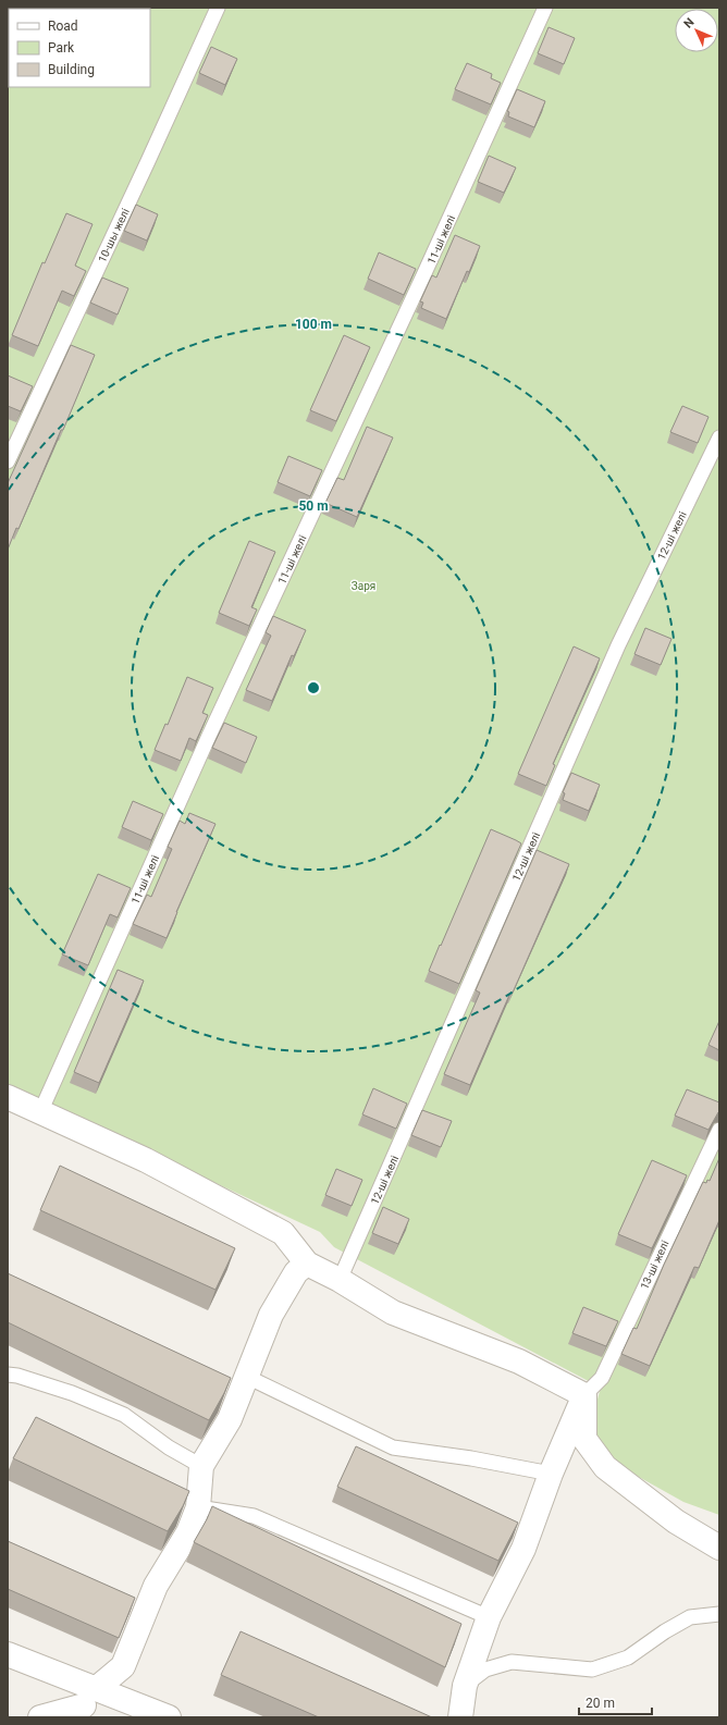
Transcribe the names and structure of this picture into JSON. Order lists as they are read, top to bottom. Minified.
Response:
{"streets":{"lane":["10-шы желі","11-ші желі","12-ші желі","13-ші желі"]},"parks":["Заря"],"legend":["Road","Park","Building"],"scale_bar":"20 m","north":"top left","rings":["100 m","50 m"]}
